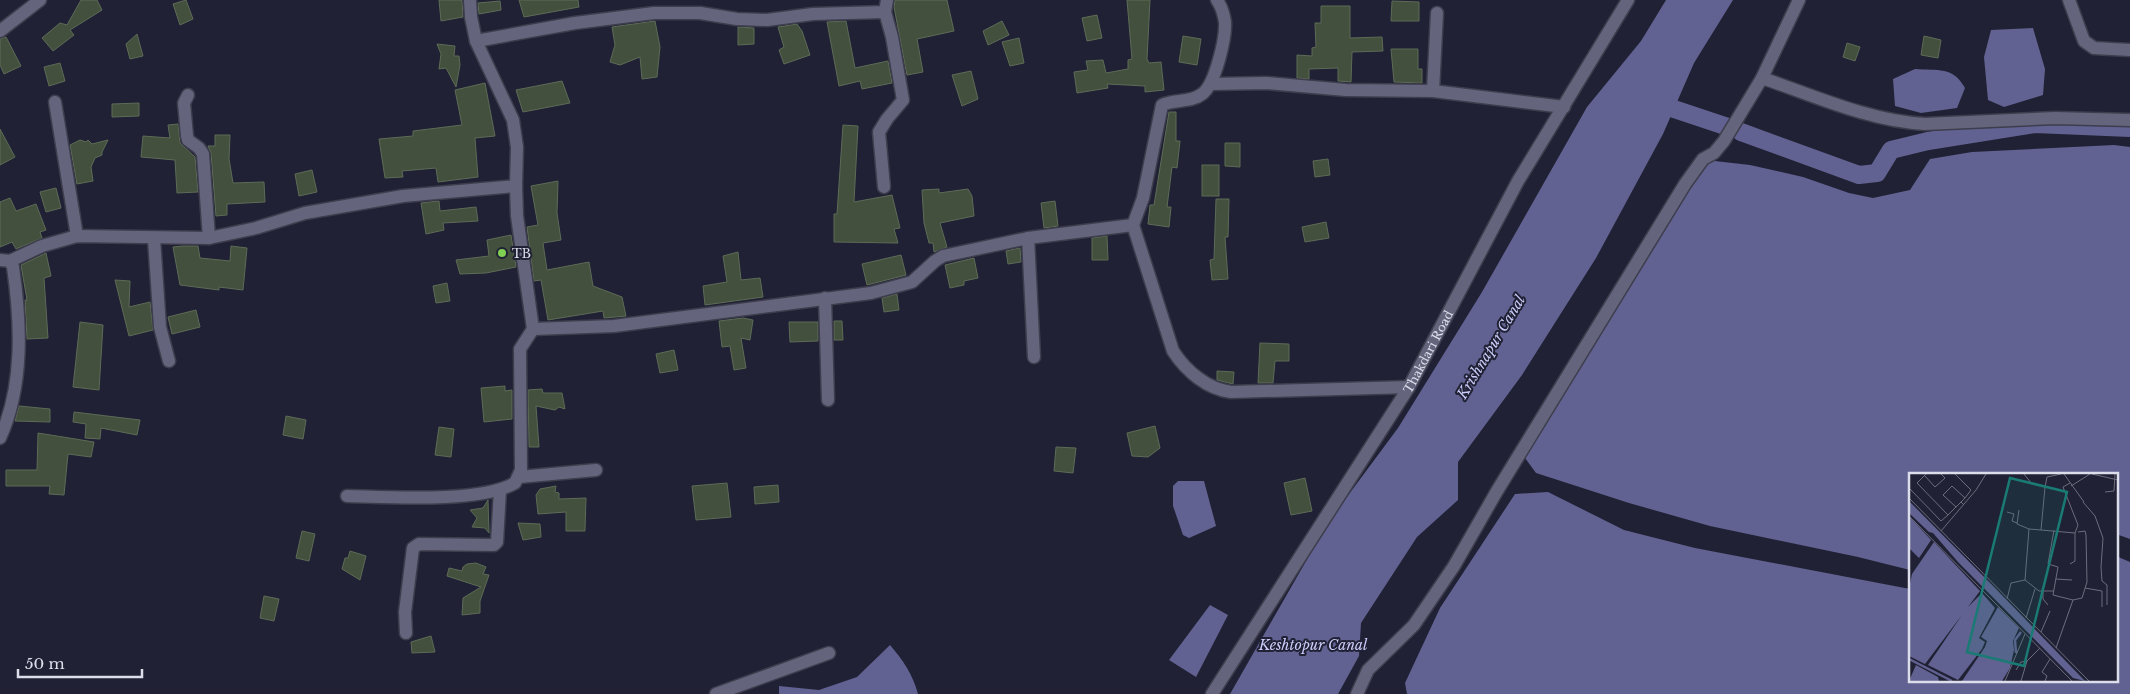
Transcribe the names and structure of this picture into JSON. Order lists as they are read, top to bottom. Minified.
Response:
{"streets":{"street":["Thakdari Road"]},"water":["Krishnapur Canal","Keshtopur Canal"],"places":["TB"],"scale_bar":"50 m"}
